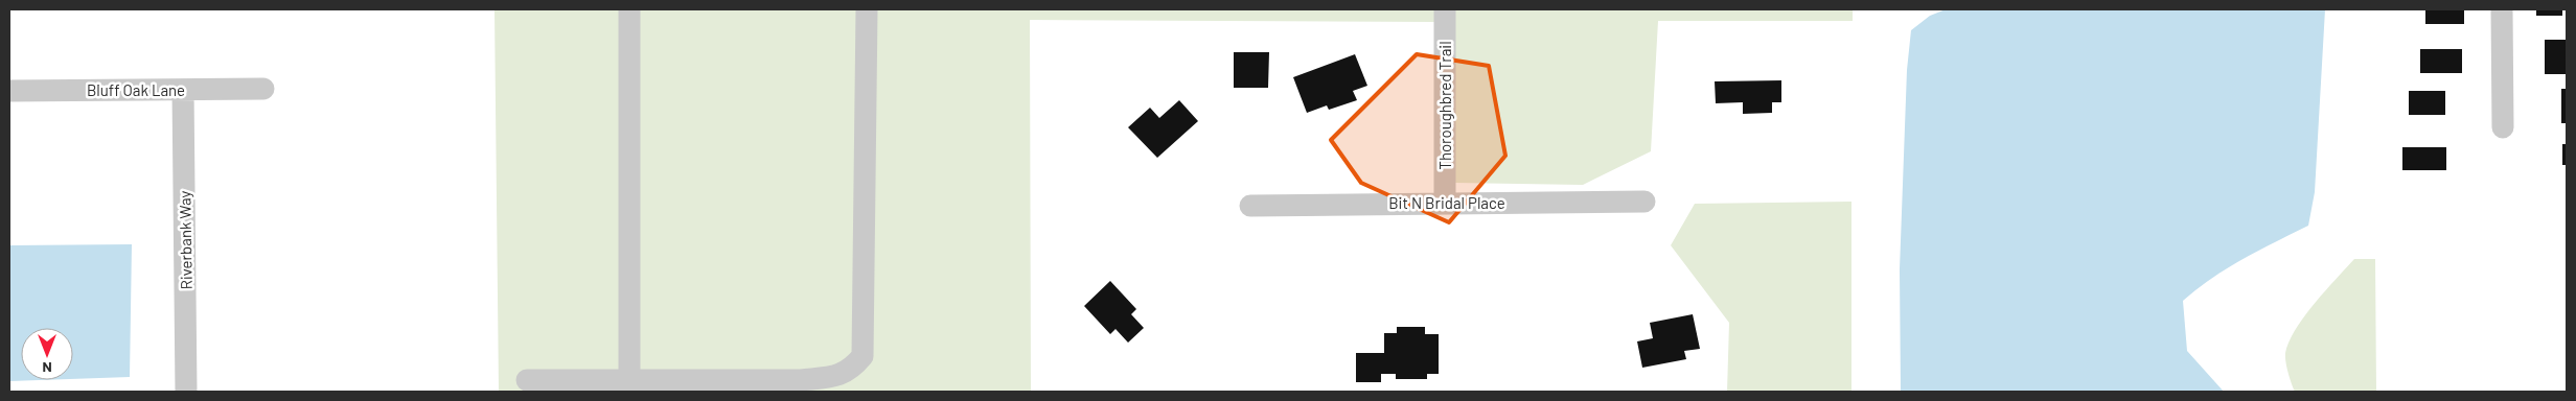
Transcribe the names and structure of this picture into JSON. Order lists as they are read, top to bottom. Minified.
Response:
{"streets":{"street":["Bluff Oak Lane","Thoroughbred Trail","Bit N Bridal Place","Riverbank Way"]},"crossings":[["Bluff Oak Lane","Riverbank Way"],["Thoroughbred Trail","Bit N Bridal Place"]],"north":"bottom"}
